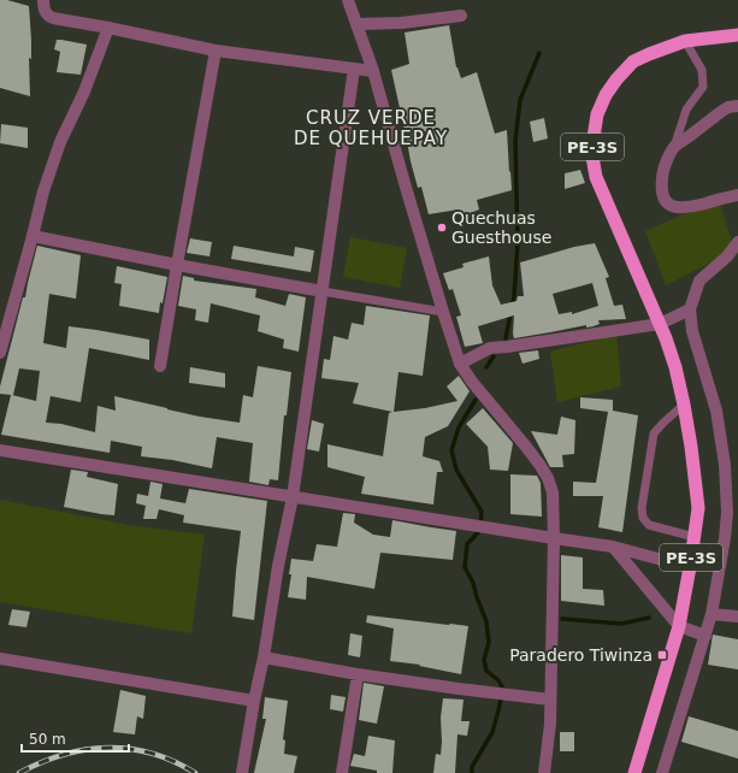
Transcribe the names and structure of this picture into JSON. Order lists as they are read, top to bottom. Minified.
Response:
{"streets":{"highway":["PE-3S"]},"districts":["CRUZ VERDE DE QUEHUEPAY"],"places":{"other":["Quechuas Guesthouse"],"transit":["Paradero Tiwinza"]},"scale_bar":"50 m"}
